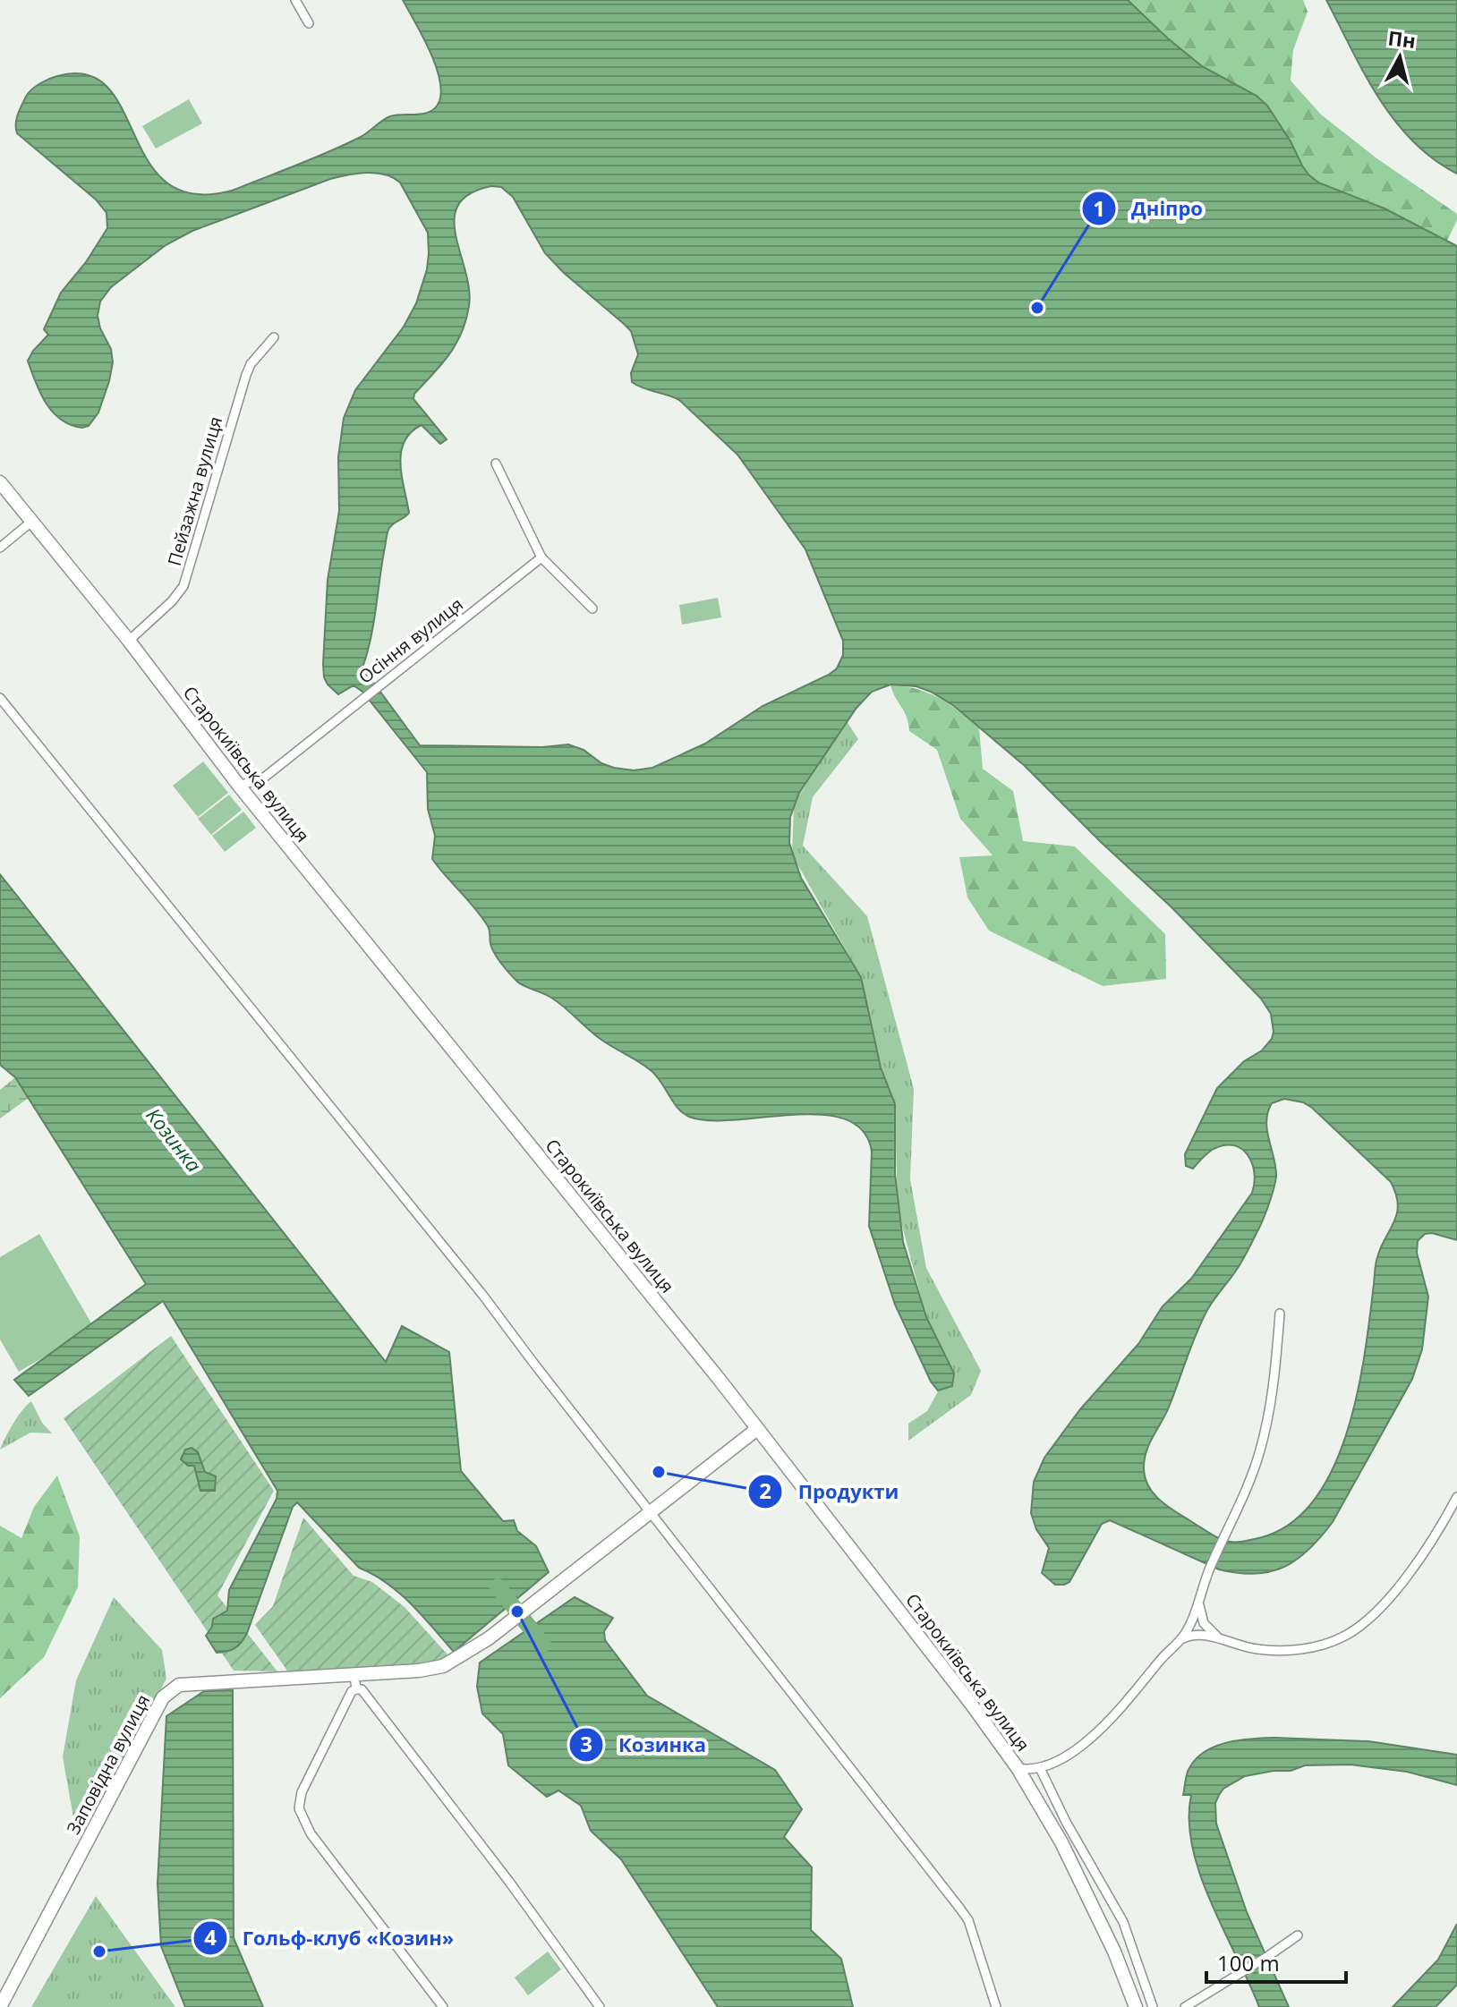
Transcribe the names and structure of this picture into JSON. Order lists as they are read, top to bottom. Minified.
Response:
{"streets":{"street":["Пейзажна вулиця","Осіння вулиця","Старокиївська вулиця","Заповідна вулиця"]},"crossings":[["Пейзажна вулиця","Старокиївська вулиця"],["Осіння вулиця","Старокиївська вулиця"],["Старокиївська вулиця","Заповідна вулиця"]],"water":["Козинка"],"places":["Дніпро","Продукти","Козинка","Гольф-клуб «Козин»"],"scale_bar":"100 m","north":"top"}
